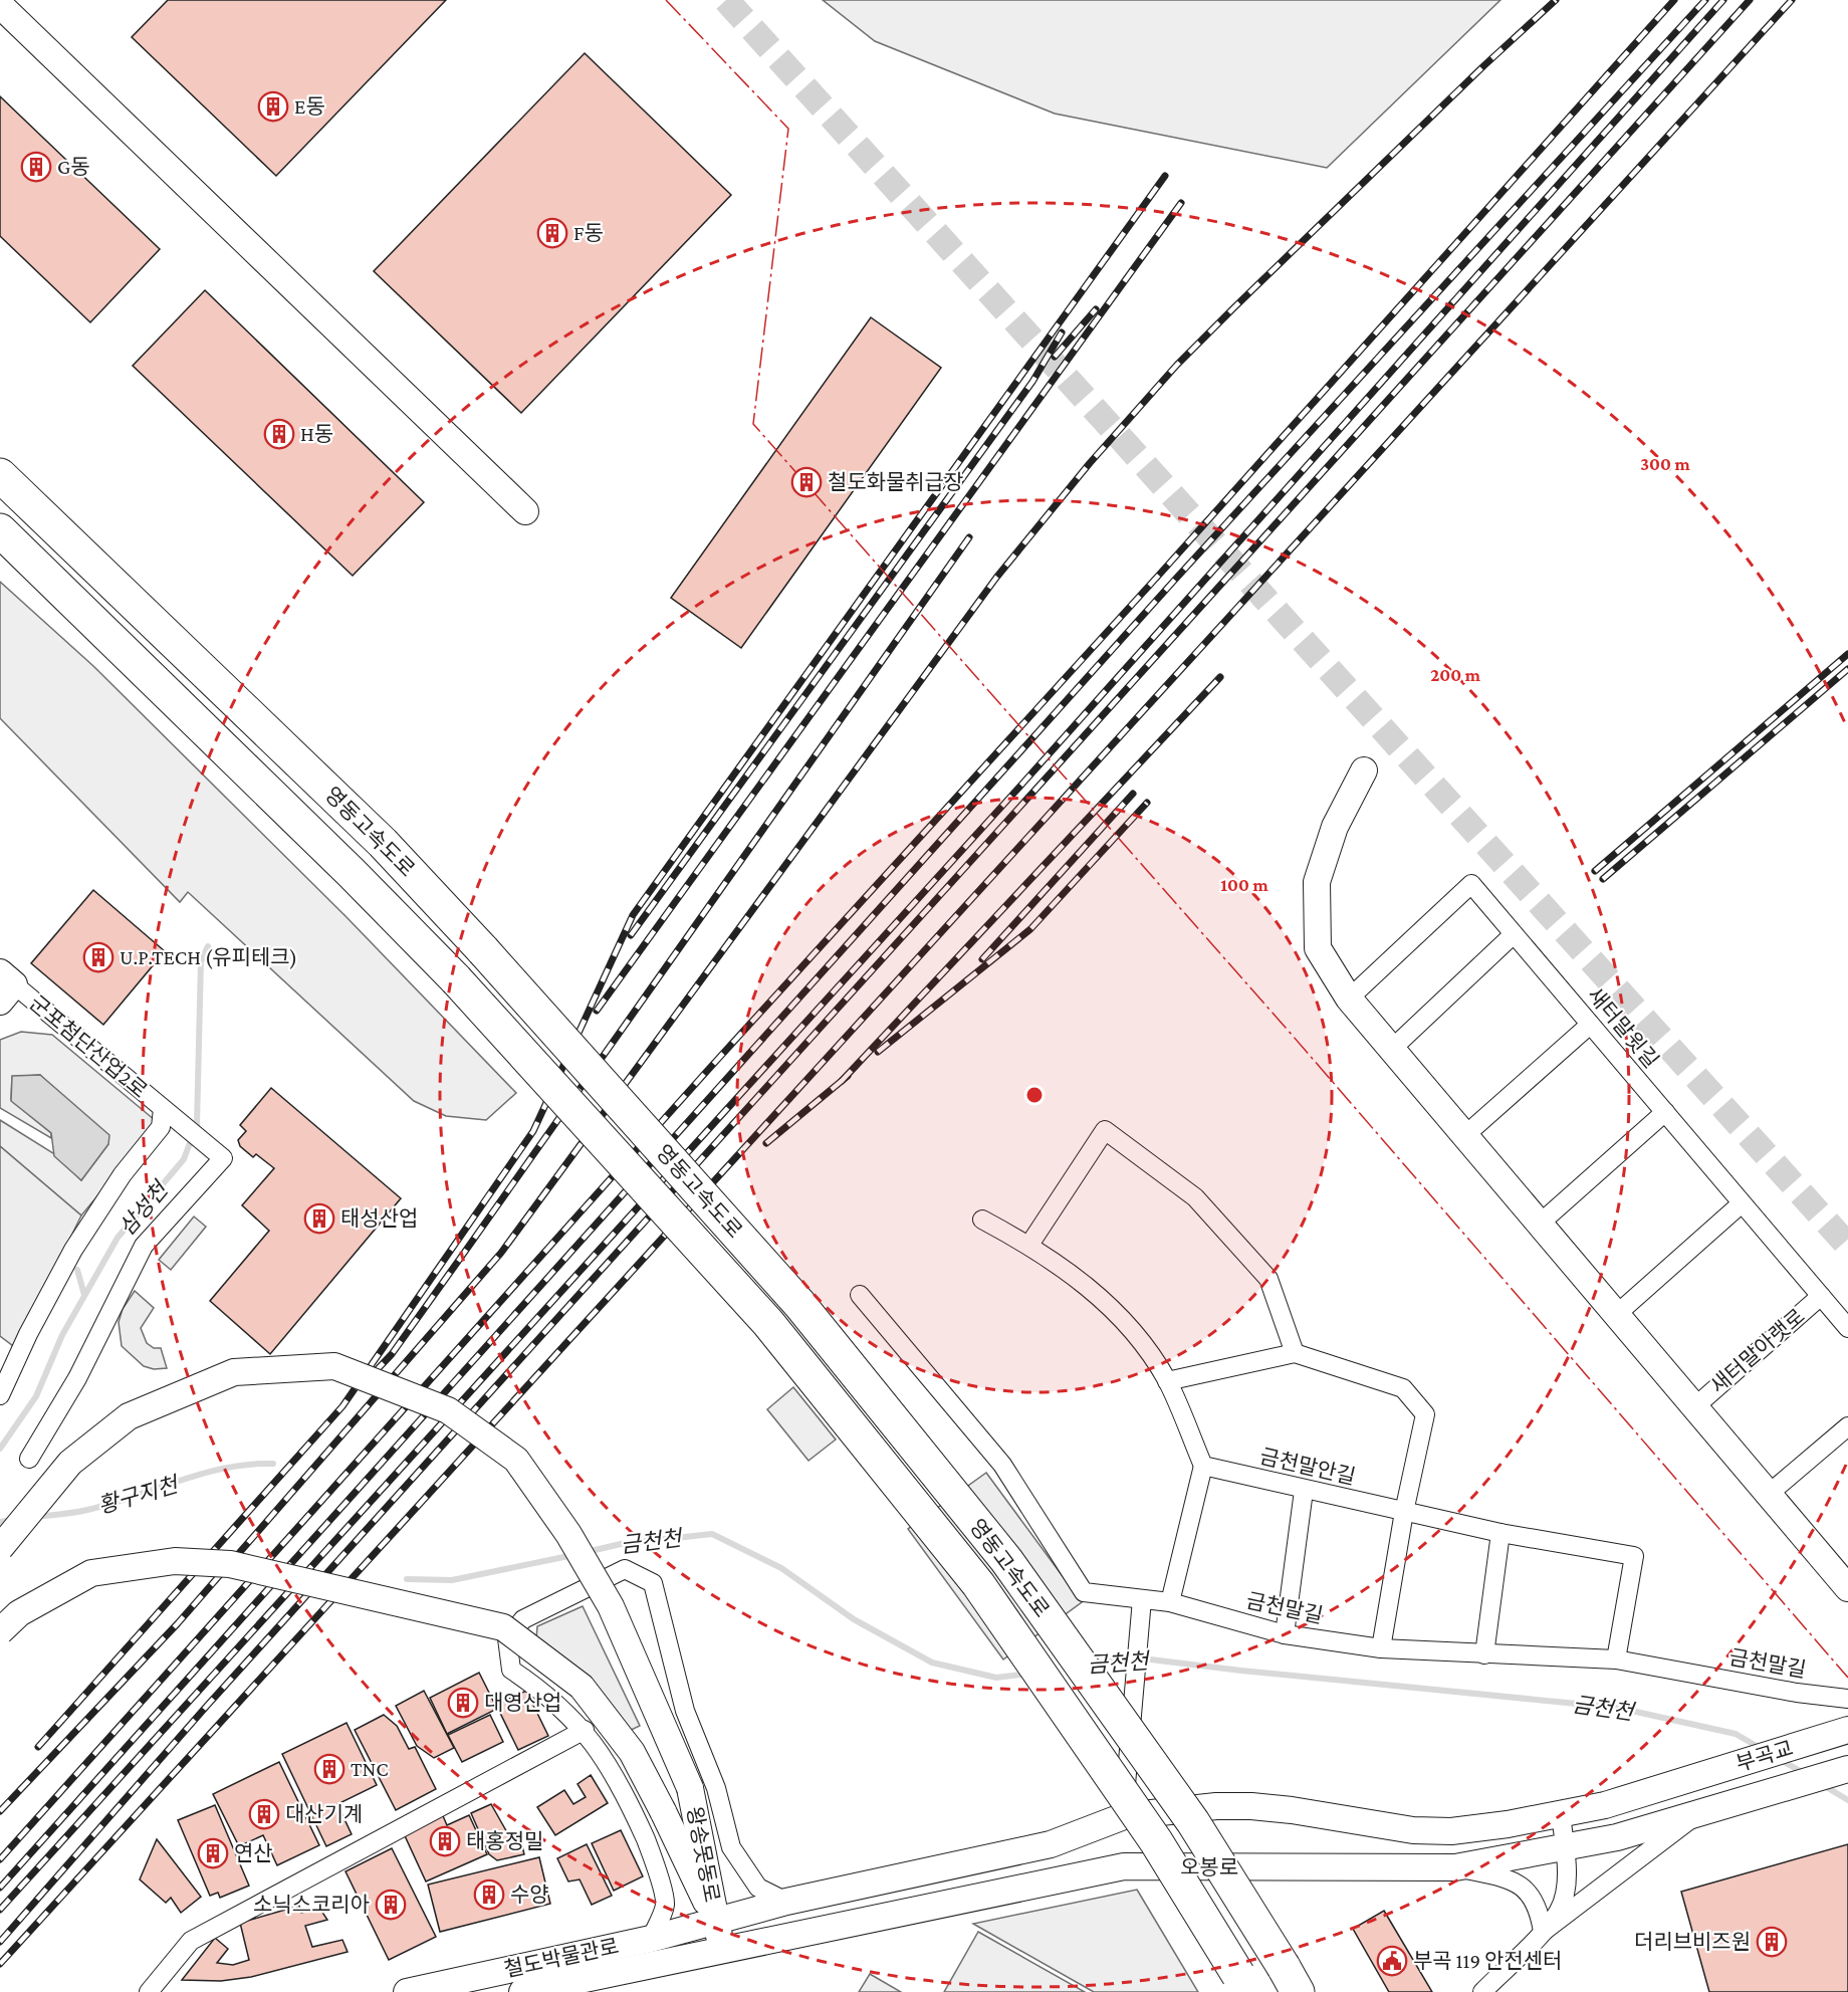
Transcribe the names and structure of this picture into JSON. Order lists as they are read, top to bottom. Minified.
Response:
{"streets":{"highway":["영동고속도로"],"street":["새터말윗길","군포첨단산업2로","새터말아랫로","금천말안길","금천말길","부곡교","왕송못동로","오봉로","철도박물관로"]},"crossings":[["새터말윗길","새터말아랫로"],["금천말안길","금천말길"],["부곡교","오봉로"],["왕송못동로","오봉로"],["왕송못동로","철도박물관로"],["오봉로","철도박물관로"]],"water":["삼성천","황구지천","금천천"],"places":{"building":["E동","G동","F동","H동","철도화물취급장","U.P.TECH (유피테크)","태성산업","대영산업","TNC","대산기계","태홍정밀","연산","수양","소닉스코리아","더리브비즈원"],"public building":["부곡 119 안전센터"]},"rings":["300 m","200 m","100 m"]}
